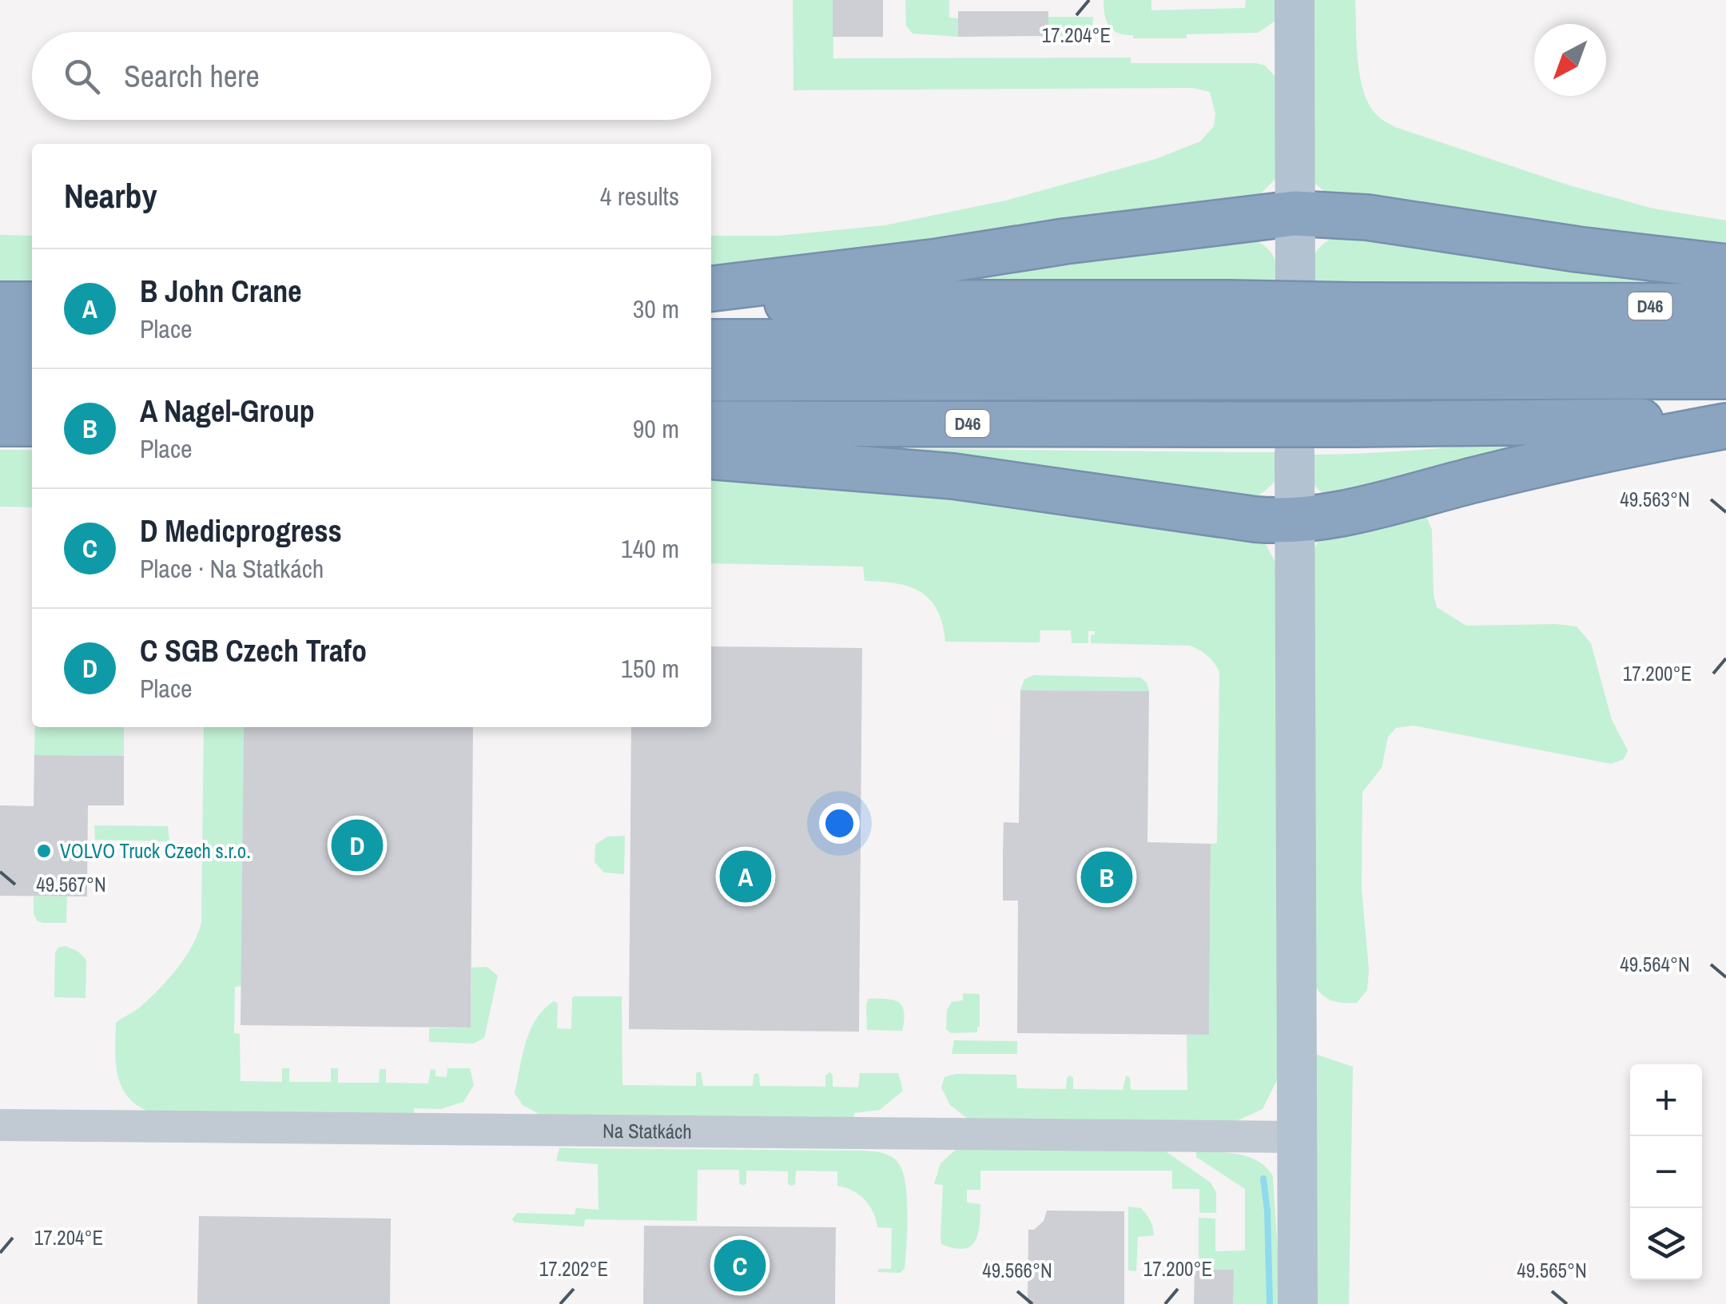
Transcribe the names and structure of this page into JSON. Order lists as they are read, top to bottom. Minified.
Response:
{"streets":{"highway":["D46"],"street":["Na Statkách"]},"places":["VOLVO Truck Czech s.r.o."],"north":"bottom left","page":{"search":"Search here","heading":["Nearby","4 results"],"list":[{"mark":"A","name":"B John Crane","note":"Place","value":"30 m"},{"mark":"B","name":"A Nagel-Group","note":"Place","value":"90 m"},{"mark":"C","name":"D Medicprogress","note":"Place · Na Statkách","value":"140 m"},{"mark":"D","name":"C SGB Czech Trafo","note":"Place","value":"150 m"}],"pins":["D","A","B","C"],"map_buttons":["+","−"]},"coordinates":["17.204°E","49.563°N","17.200°E","49.567°N","49.564°N","17.202°E","49.566°N","49.565°N"]}
